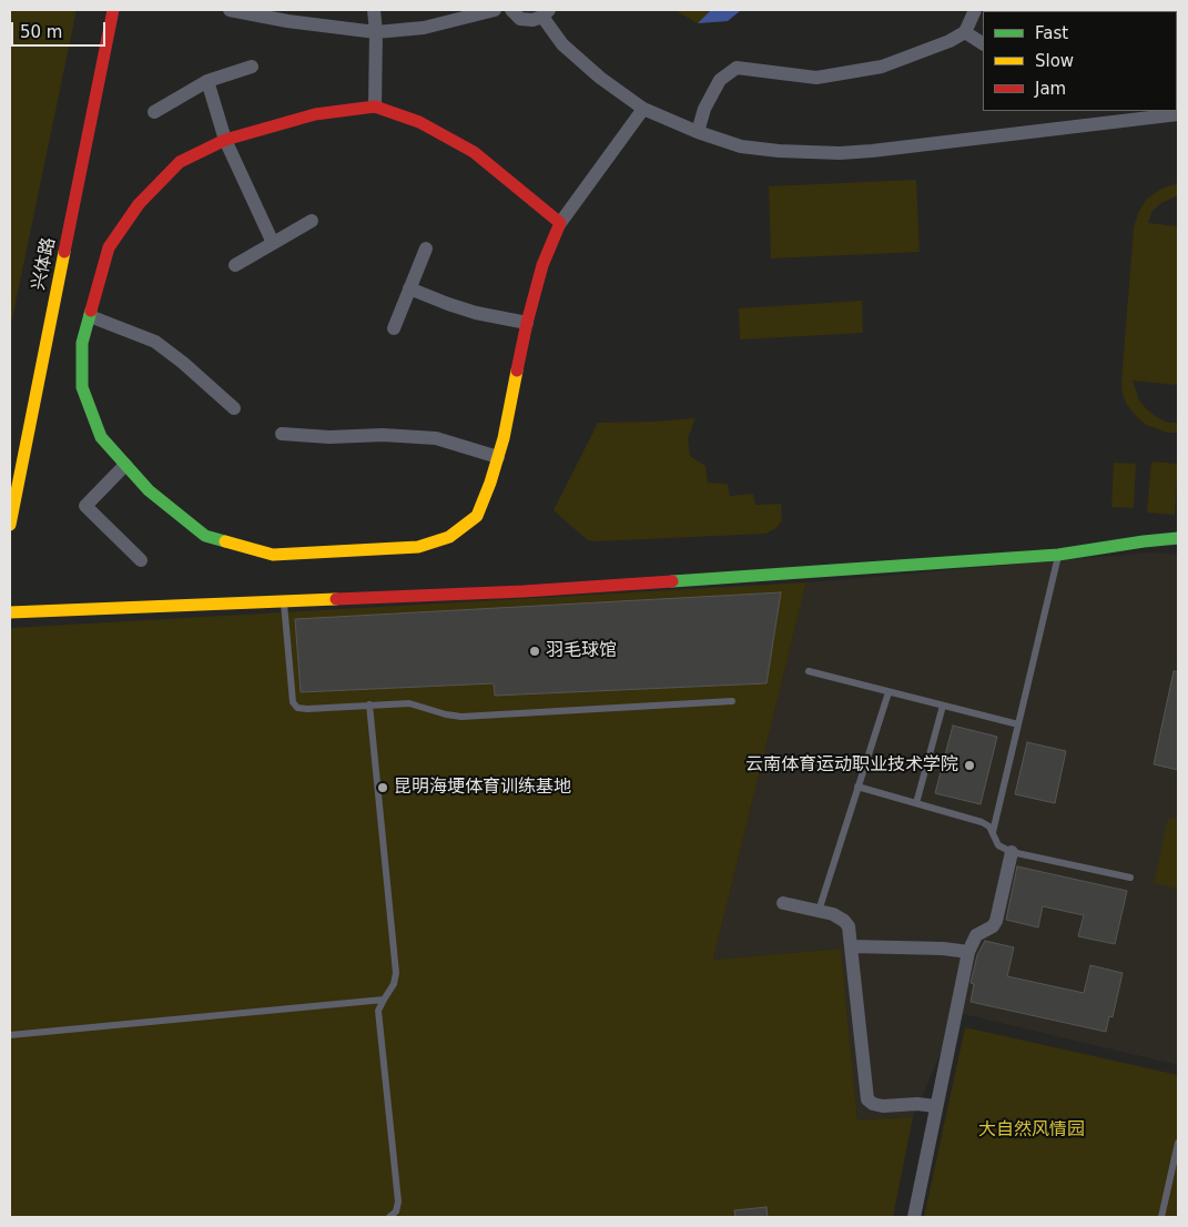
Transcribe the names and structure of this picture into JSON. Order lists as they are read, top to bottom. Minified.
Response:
{"streets":{"street":["兴体路"]},"parks":["大自然风情园"],"places":["羽毛球馆","云南体育运动职业技术学院","昆明海埂体育训练基地"],"legend":["Fast","Slow","Jam"],"scale_bar":"50 m"}
